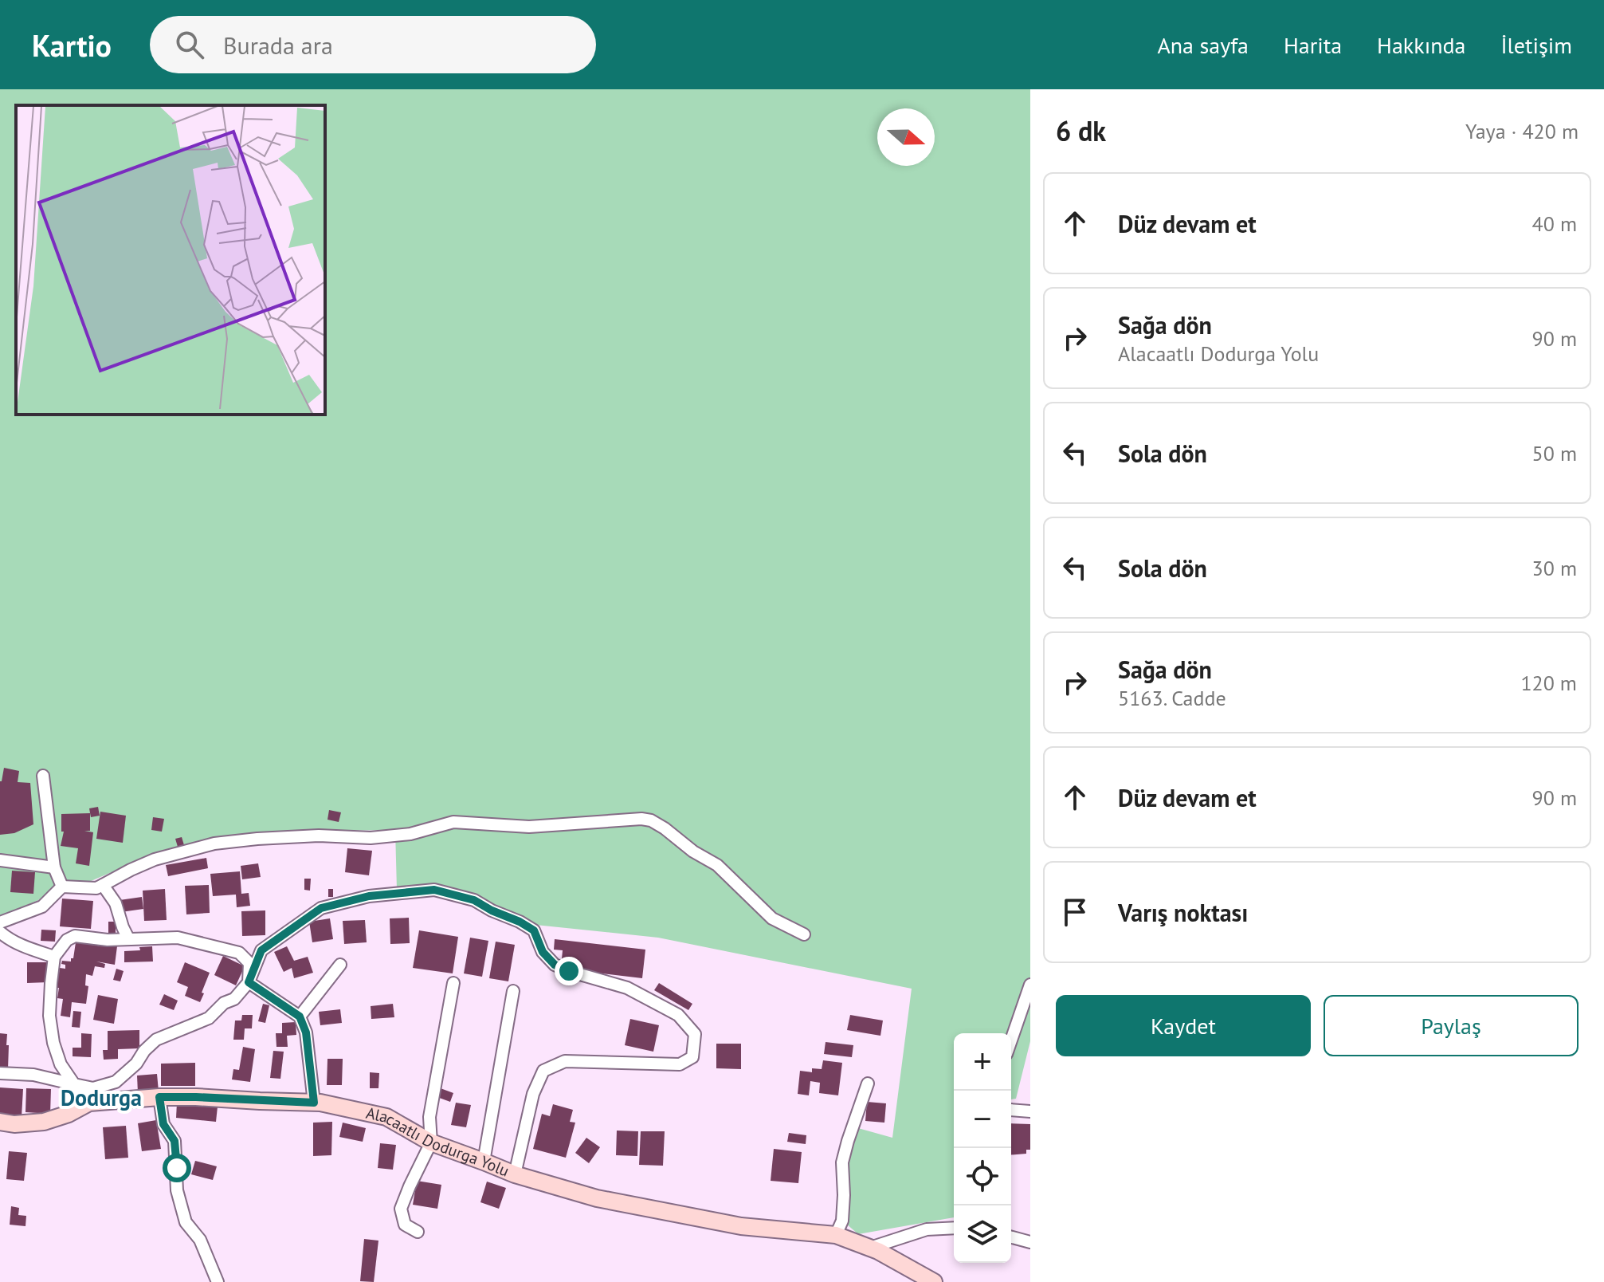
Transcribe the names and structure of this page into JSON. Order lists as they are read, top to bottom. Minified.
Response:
{"streets":{"street":["Alacaatlı Dodurga Yolu"]},"districts":["Dodurga"],"north":"right","page":{"header":"Kartio","search":"Burada ara","nav":["Ana sayfa","Harita","Hakkında","İletişim"],"heading":["6 dk","Yaya · 420 m"],"list":[["Düz devam et","40 m"],["Sağa dön","Alacaatlı Dodurga Yolu","90 m"],["Sola dön","50 m"],["Sola dön","30 m"],["Sağa dön","5163. Cadde","120 m"],["Düz devam et","90 m"],"Varış noktası"],"buttons":["Kaydet","Paylaş"],"map_buttons":["+","−"]}}
